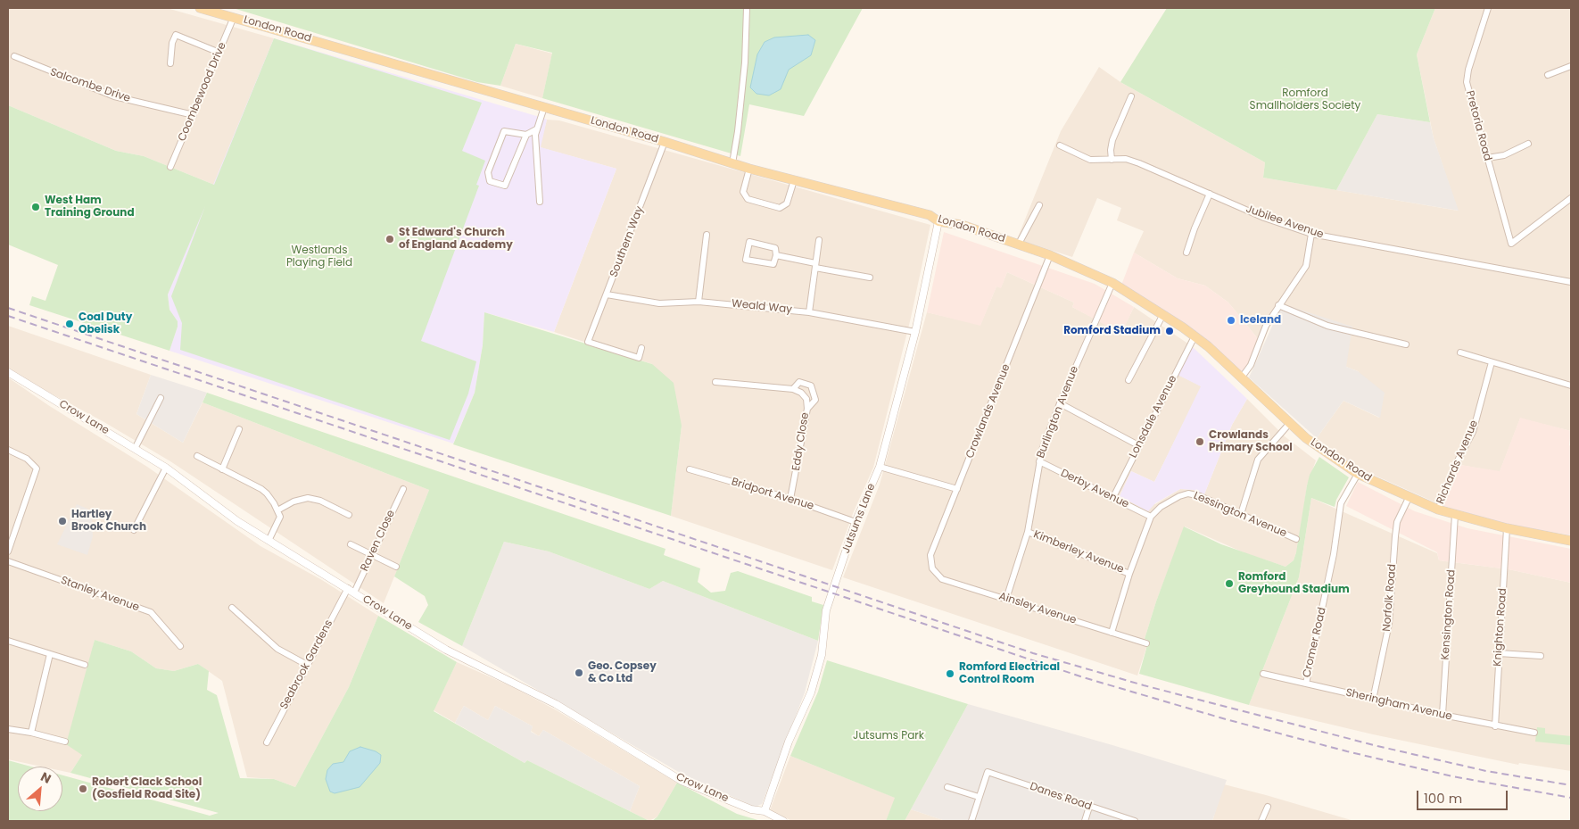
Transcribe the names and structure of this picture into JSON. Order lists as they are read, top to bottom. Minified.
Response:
{"streets":{"main road":["London Road"],"street":["Salcombe Drive","Coombewood Drive","Pretoria Road","Jubilee Avenue","Southern Way","Weald Way","Crowlands Avenue","Burlington Avenue","Lonsdale Avenue","Crow Lane","Eddy Close","Richards Avenue","Derby Avenue","Bridport Avenue","Lessington Avenue","Jutsums Lane","Raven Close","Kimberley Avenue","Stanley Avenue","Norfolk Road","Ainsley Avenue","Kensington Road","Knighton Road","Cromer Road","Seabrook Gardens","Sheringham Avenue","Danes Road"]},"crossings":[["London Road","Coombewood Drive"],["London Road","Southern Way"],["London Road","Crowlands Avenue"],["London Road","Burlington Avenue"],["London Road","Lonsdale Avenue"],["London Road","Richards Avenue"],["London Road","Jutsums Lane"],["London Road","Norfolk Road"],["London Road","Kensington Road"],["London Road","Knighton Road"],["London Road","Cromer Road"],["Salcombe Drive","Coombewood Drive"],["Southern Way","Weald Way"],["Weald Way","Jutsums Lane"],["Crowlands Avenue","Ainsley Avenue"],["Burlington Avenue","Derby Avenue"],["Burlington Avenue","Kimberley Avenue"],["Burlington Avenue","Ainsley Avenue"],["Lonsdale Avenue","Derby Avenue"],["Crow Lane","Jutsums Lane"],["Crow Lane","Raven Close"],["Crow Lane","Seabrook Gardens"],["Eddy Close","Bridport Avenue"],["Derby Avenue","Lessington Avenue"],["Bridport Avenue","Jutsums Lane"],["Raven Close","Seabrook Gardens"],["Norfolk Road","Sheringham Avenue"],["Kensington Road","Sheringham Avenue"],["Knighton Road","Sheringham Avenue"],["Cromer Road","Sheringham Avenue"]],"parks":["Romford Smallholders Society","Westlands Playing Field","Jutsums Park"],"places":["West Ham Training Ground","St Edward's Church of England Academy","Iceland","Coal Duty Obelisk","Romford Stadium","Crowlands Primary School","Hartley Brook Church","Romford Greyhound Stadium","Geo. Copsey & Co Ltd","Romford Electrical Control Room","Robert Clack School (Gosfield Road Site)"],"scale_bar":"100 m","north":"top right"}
